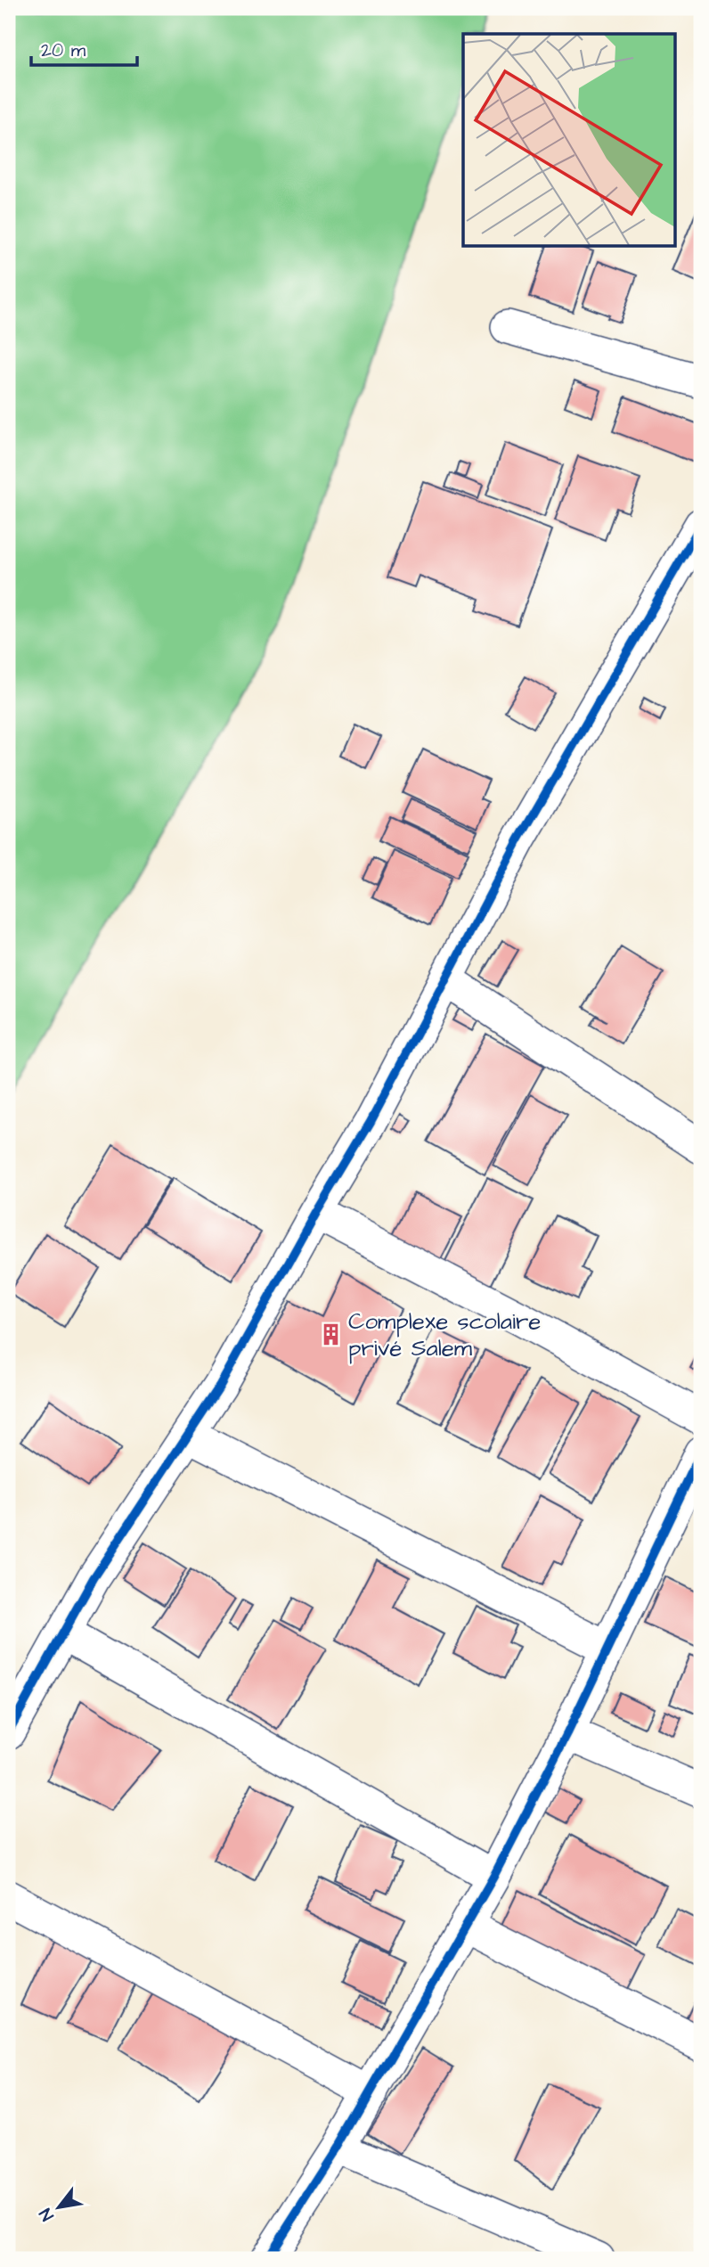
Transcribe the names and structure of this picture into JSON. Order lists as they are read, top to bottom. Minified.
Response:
{"places":{"building":["Complexe scolaire privé Salem"]},"scale_bar":"20 m","north":"bottom left"}
